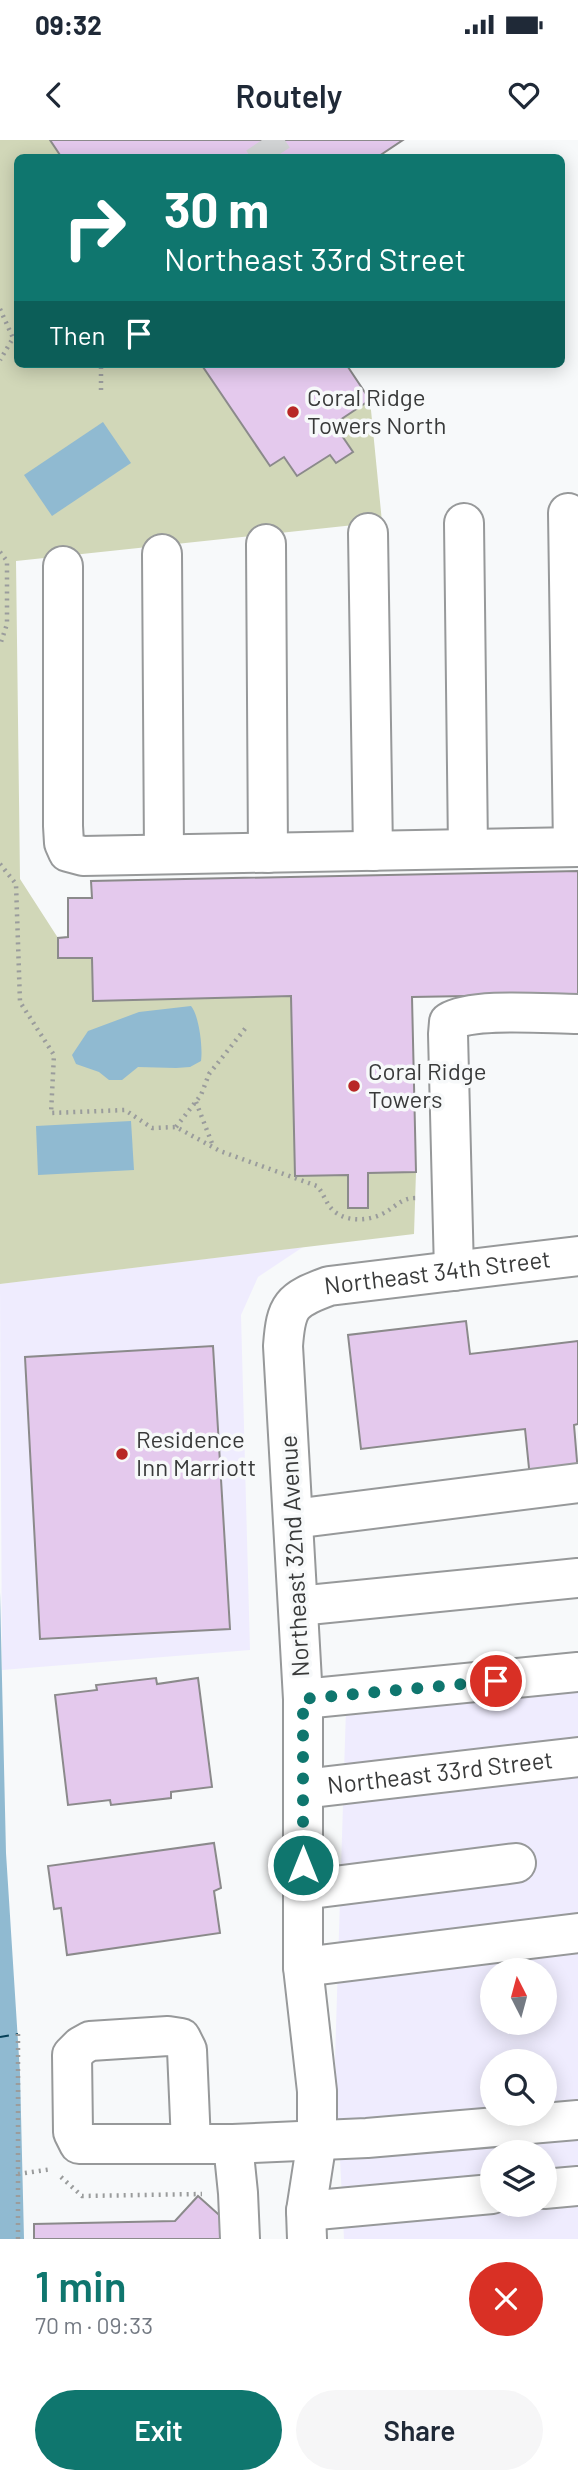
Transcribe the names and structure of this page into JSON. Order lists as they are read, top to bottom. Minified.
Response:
{"streets":{"street":["Northeast 34th Street","Northeast 32nd Avenue","Northeast 33rd Street"]},"crossings":[["Northeast 34th Street","Northeast 32nd Avenue"],["Northeast 32nd Avenue","Northeast 33rd Street"]],"places":["Coral Ridge Towers North","Coral Ridge Towers","Residence Inn Marriott"],"north":"top","page":{"status":"09:32","header":"Routely","turn":["30 m","Northeast 33rd Street"],"then":"Then","heading":["1 min","70 m · 09:33"],"buttons":["Exit","Share"]}}
